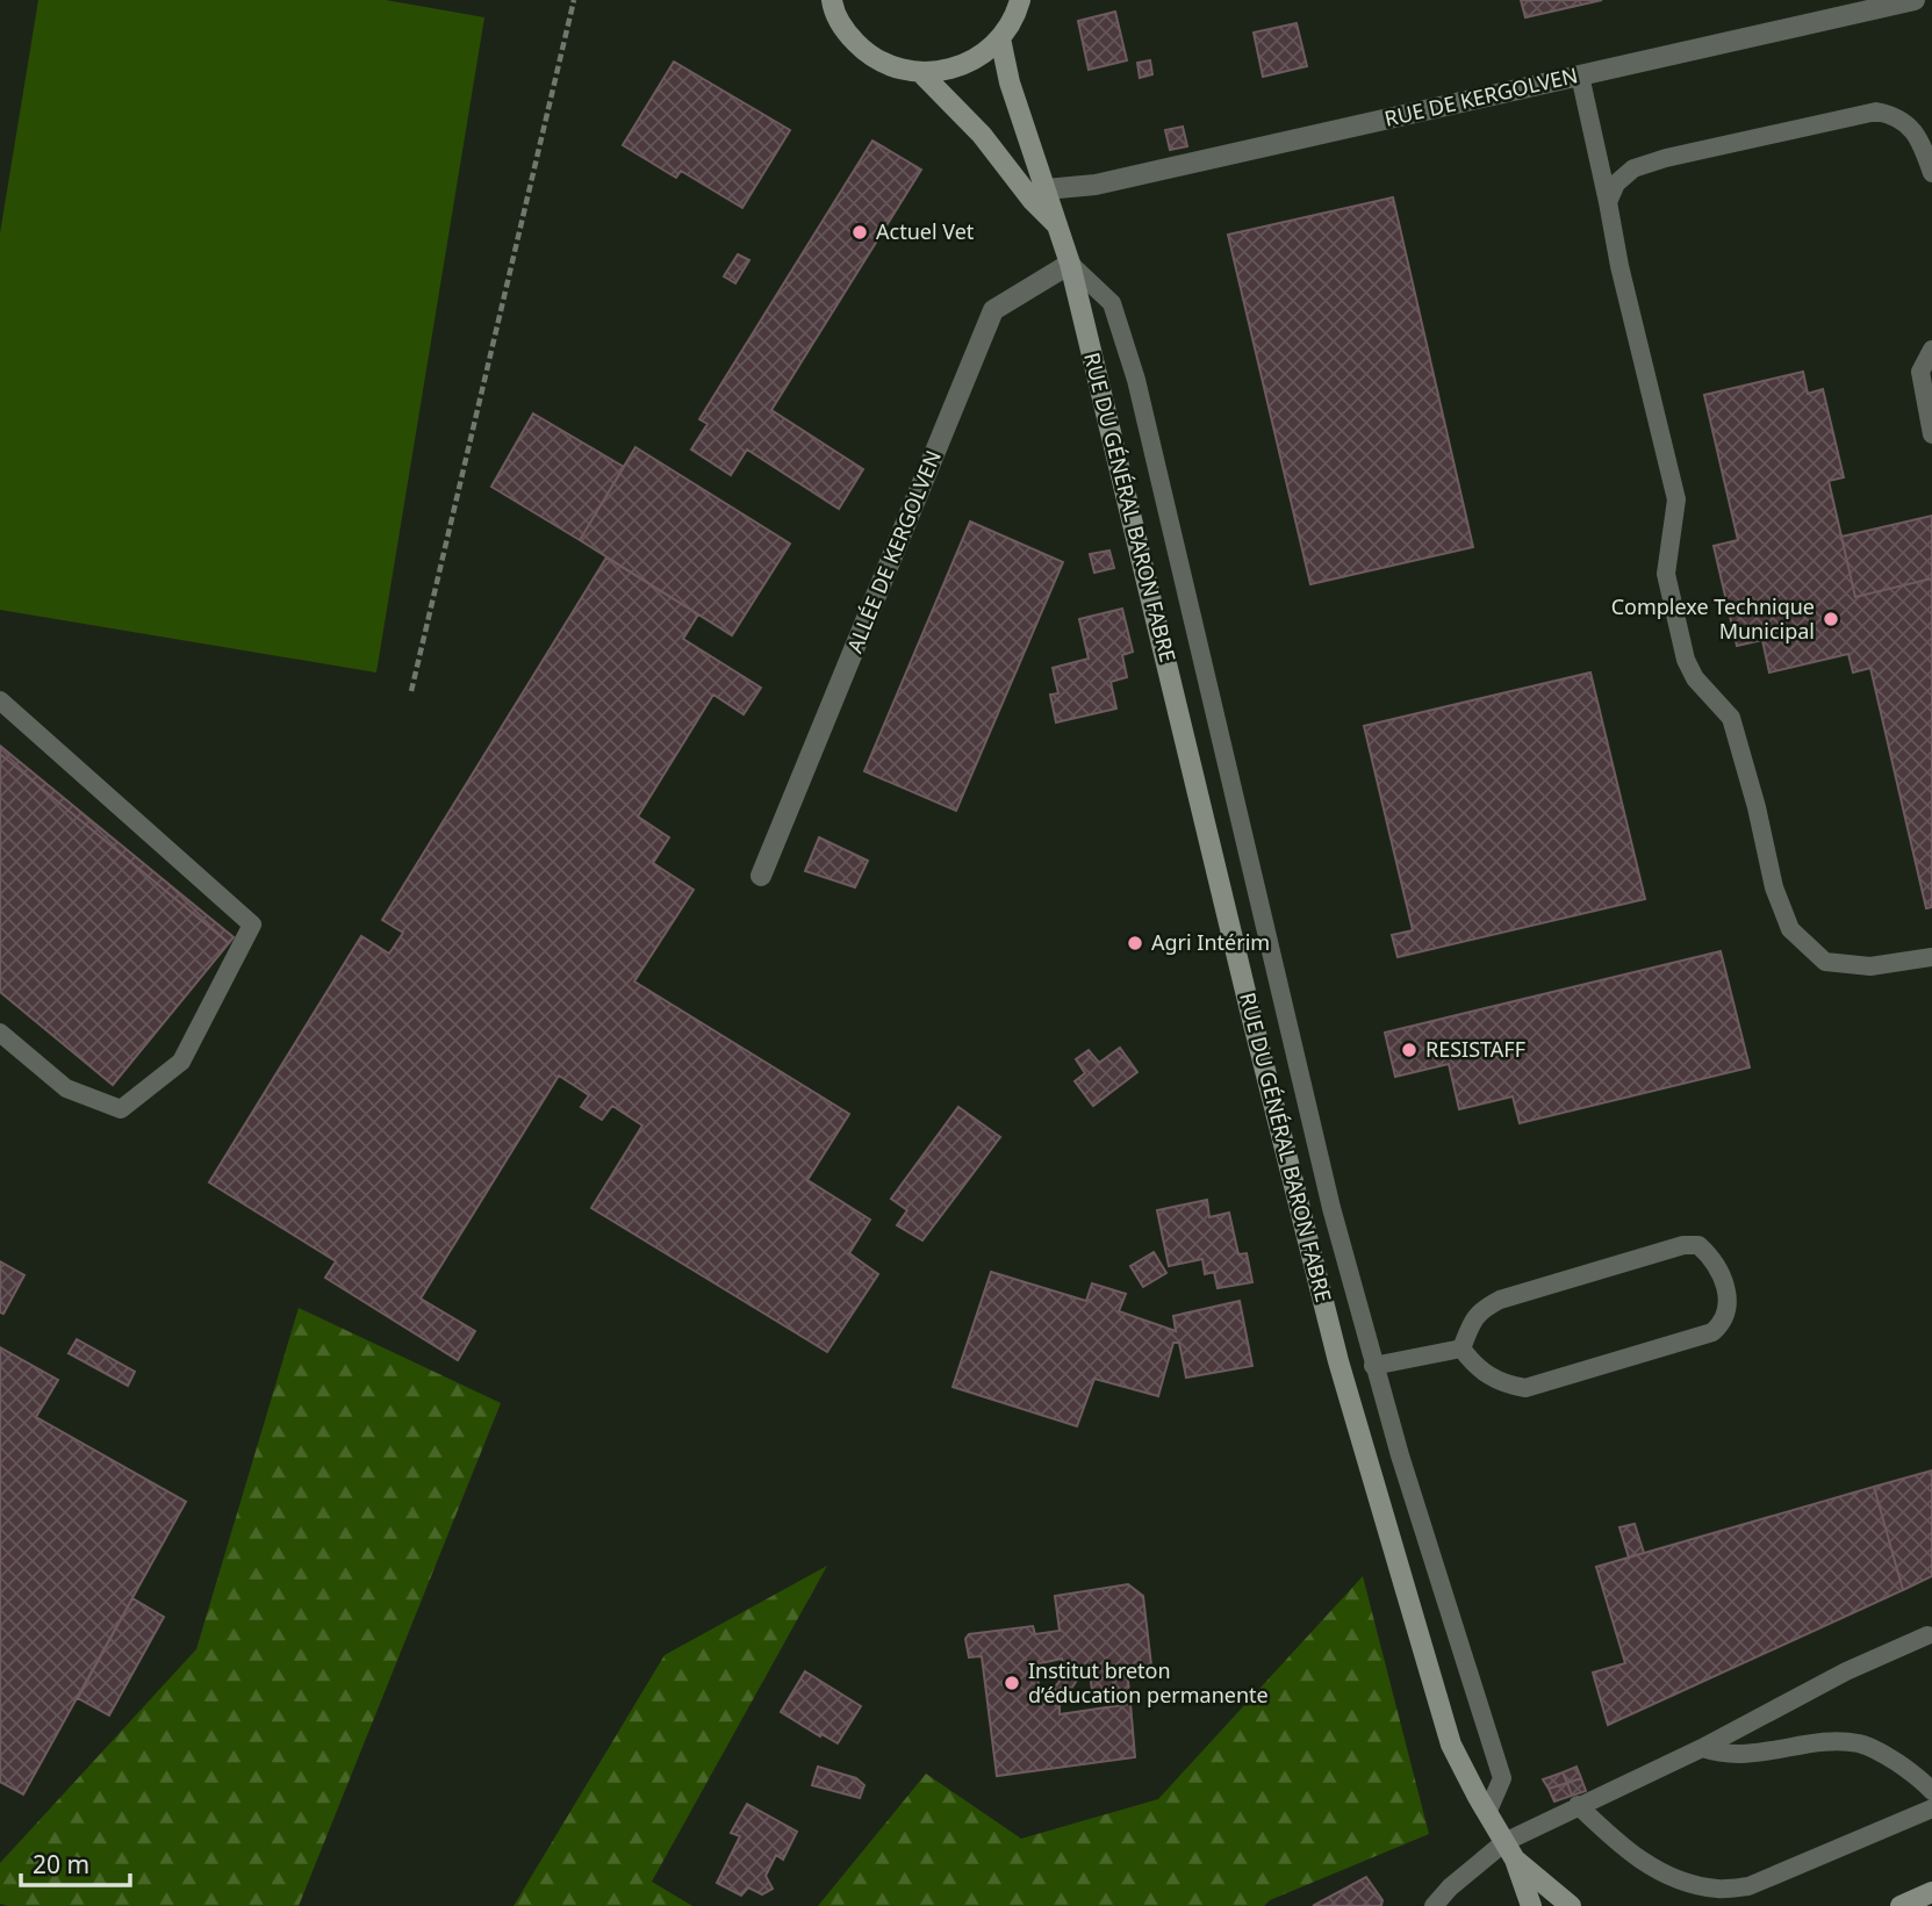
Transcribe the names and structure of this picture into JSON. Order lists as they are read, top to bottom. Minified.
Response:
{"streets":{"main road":["RUE DU GÉNÉRAL BARON FABRE"],"street":["RUE DE KERGOLVEN","ALLÉE DE KERGOLVEN"]},"crossings":[["RUE DE KERGOLVEN","RUE DU GÉNÉRAL BARON FABRE"],["RUE DU GÉNÉRAL BARON FABRE","ALLÉE DE KERGOLVEN"]],"places":["Actuel Vet","Complexe Technique Municipal","Agri Intérim","RESISTAFF","Institut breton d’éducation permanente"],"scale_bar":"20 m"}
